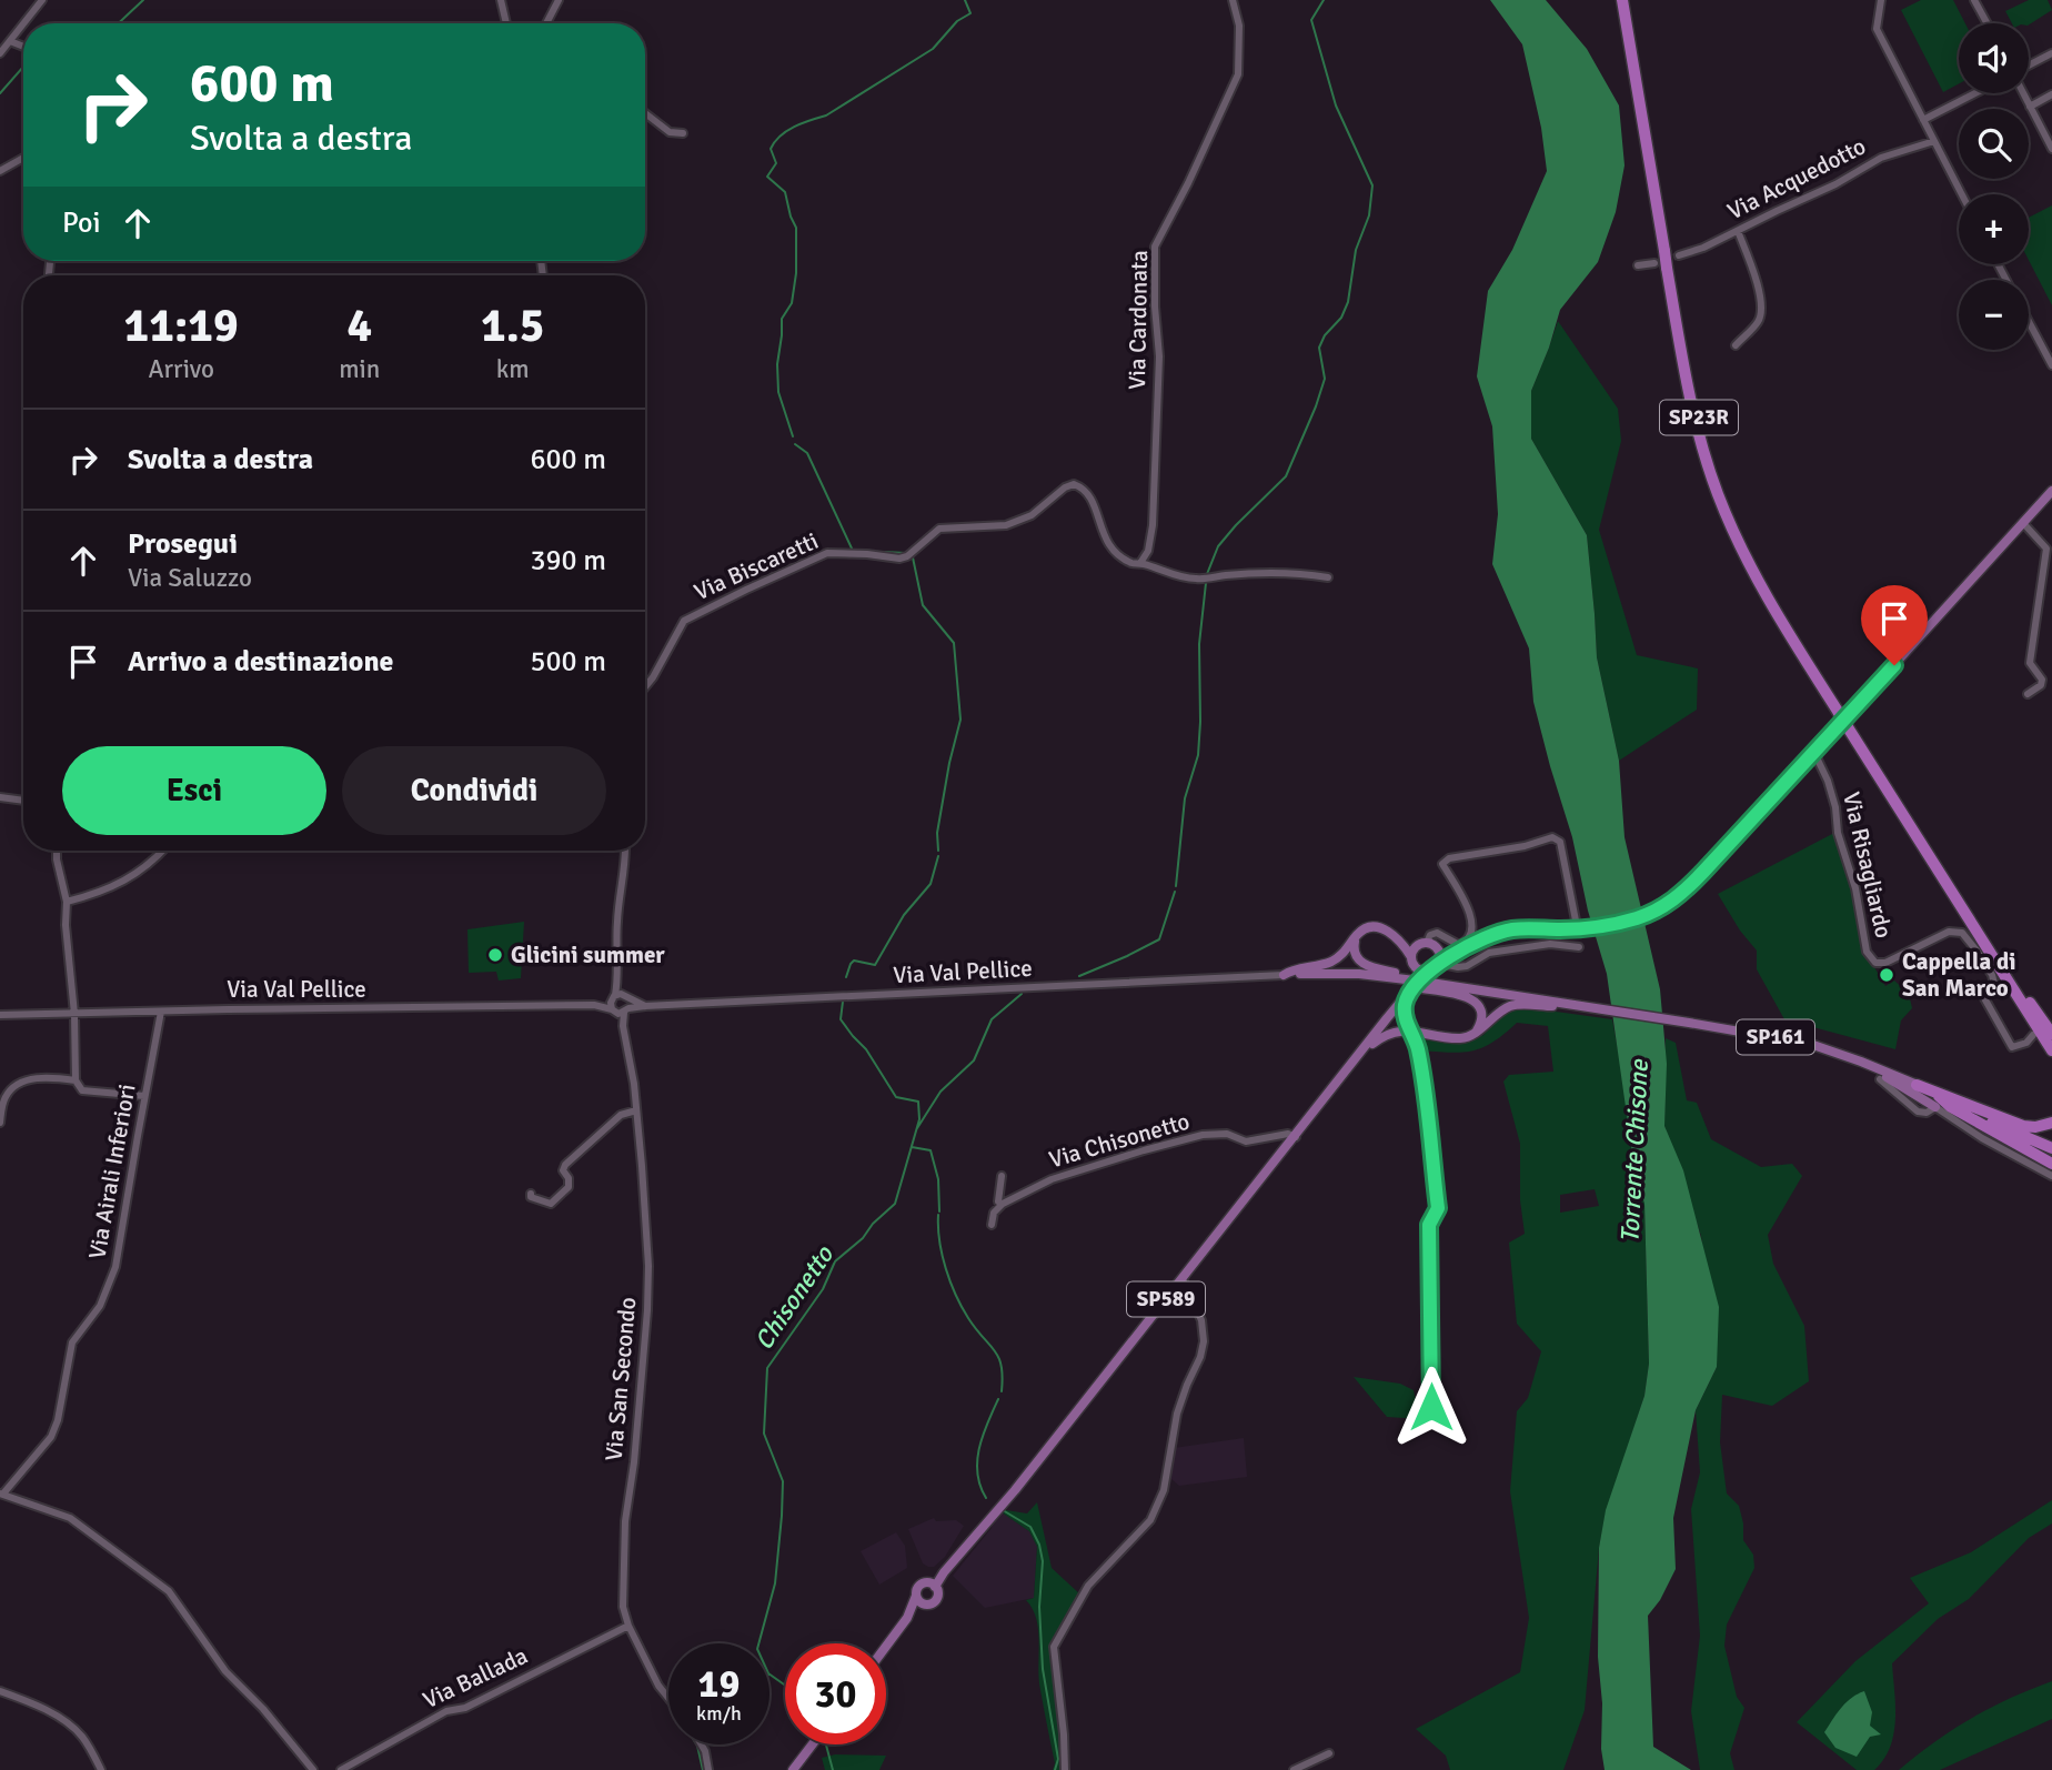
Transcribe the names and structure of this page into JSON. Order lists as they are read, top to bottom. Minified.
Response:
{"streets":{"highway":["SP23R","SP161"],"main road":["SP589"],"street":["Via Acquedotto","Via Cardonata","Via Biscaretti","Via Risagliardo","Via Val Pellice","Via Chisonetto","Via Airali Inferiori","Via San Secondo","Via Ballada"]},"crossings":[["Via Acquedotto","SP23R"],["Via Cardonata","Via Biscaretti"],["Via Val Pellice","SP161"],["Via Val Pellice","Via Airali Inferiori"],["Via Val Pellice","Via San Secondo"],["SP161","SP589"],["SP161","Via San Secondo"],["Via Chisonetto","SP589"],["Via San Secondo","Via Ballada"]],"water":["Torrente Chisone","Chisonetto"],"places":["Glicini summer","Cappella di San Marco"],"page":{"map_buttons":["+","−"],"turn":["600 m","Svolta a destra"],"then":"Poi","eta":["11:19","Arrivo","4","min","1.5","km"],"list":[{"name":"Svolta a destra","value":"600 m"},{"name":"Prosegui","note":"Via Saluzzo","value":"390 m"},{"name":"Arrivo a destinazione","value":"500 m"}],"buttons":["Esci","Condividi"],"speed":"19 km/h","limit":"30"}}
